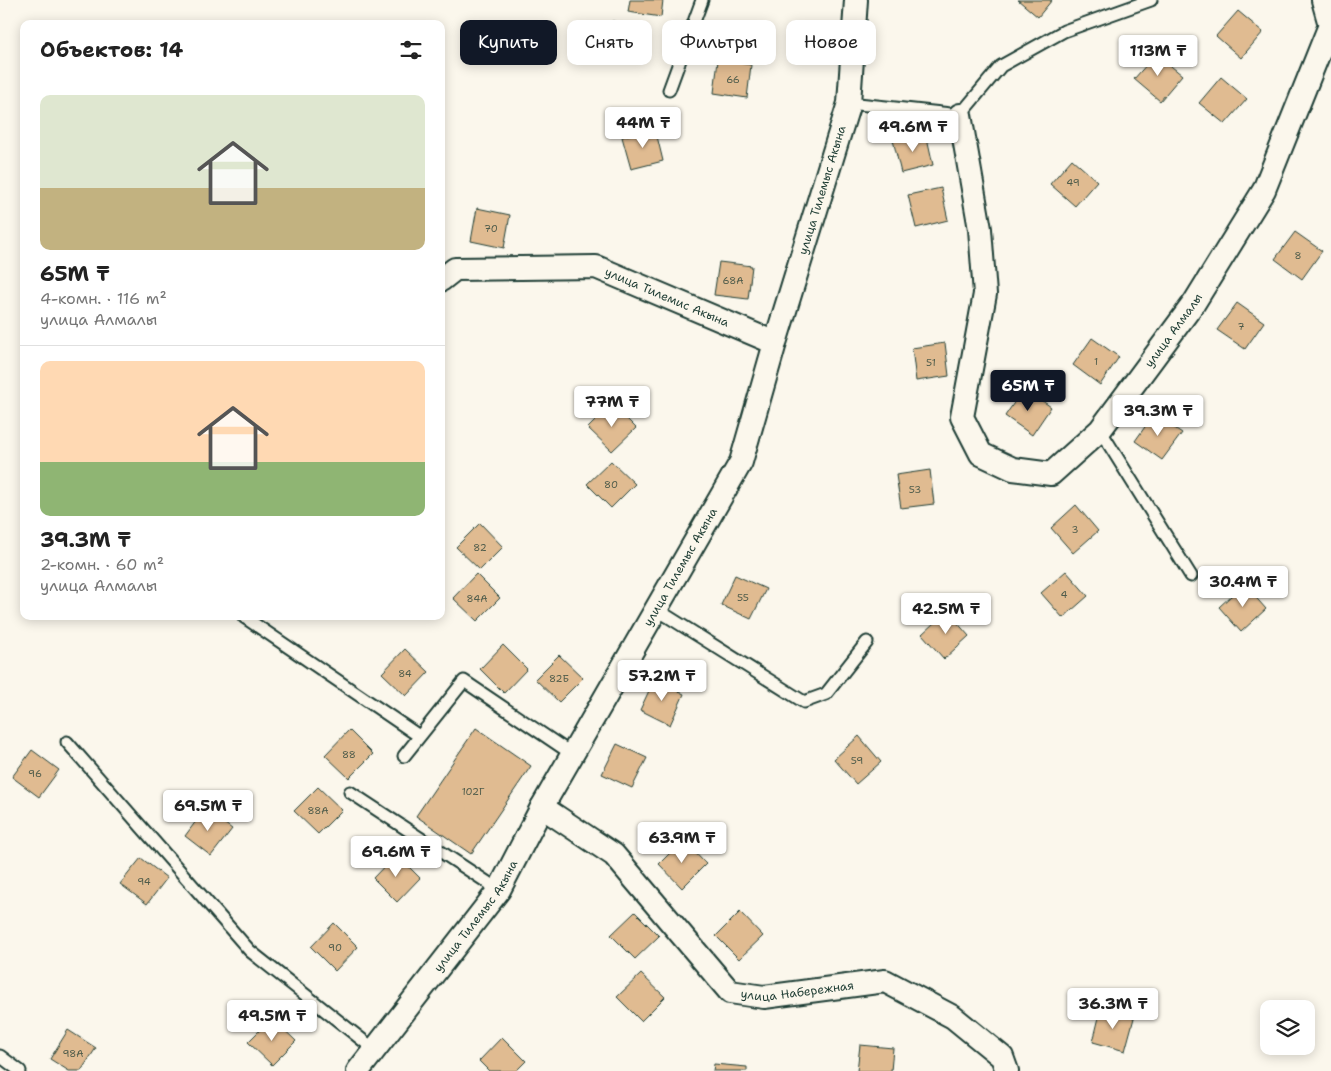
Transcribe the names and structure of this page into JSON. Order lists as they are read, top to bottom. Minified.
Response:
{"streets":{"street":["улица Тилемыс Акына","улица Тилемис Акына","улица Алмалы","улица Набережная"]},"crossings":[["улица Тилемыс Акына","улица Тилемис Акына"],["улица Тилемыс Акына","улица Набережная"]],"house_numbers":["66","49","70","8","68А","7","1","51","80","53","3","82","4","55","84А","84","82Б","88","59","96","102Г","88А","94","90","98А"],"page":{"chip":["Купить","Снять","Фильтры","Новое"],"heading":"Объектов: 14","price":["113M ₸","44M ₸","49.6M ₸","65M ₸","77M ₸","39.3M ₸","30.4M ₸","42.5M ₸","57.2M ₸","69.5M ₸","63.9M ₸","69.6M ₸","36.3M ₸","49.5M ₸"],"list":[{"name":"65M ₸","note":"4-комн. · 116 m² · улица Алмалы"},{"name":"39.3M ₸","note":"2-комн. · 60 m² · улица Алмалы"}]}}
